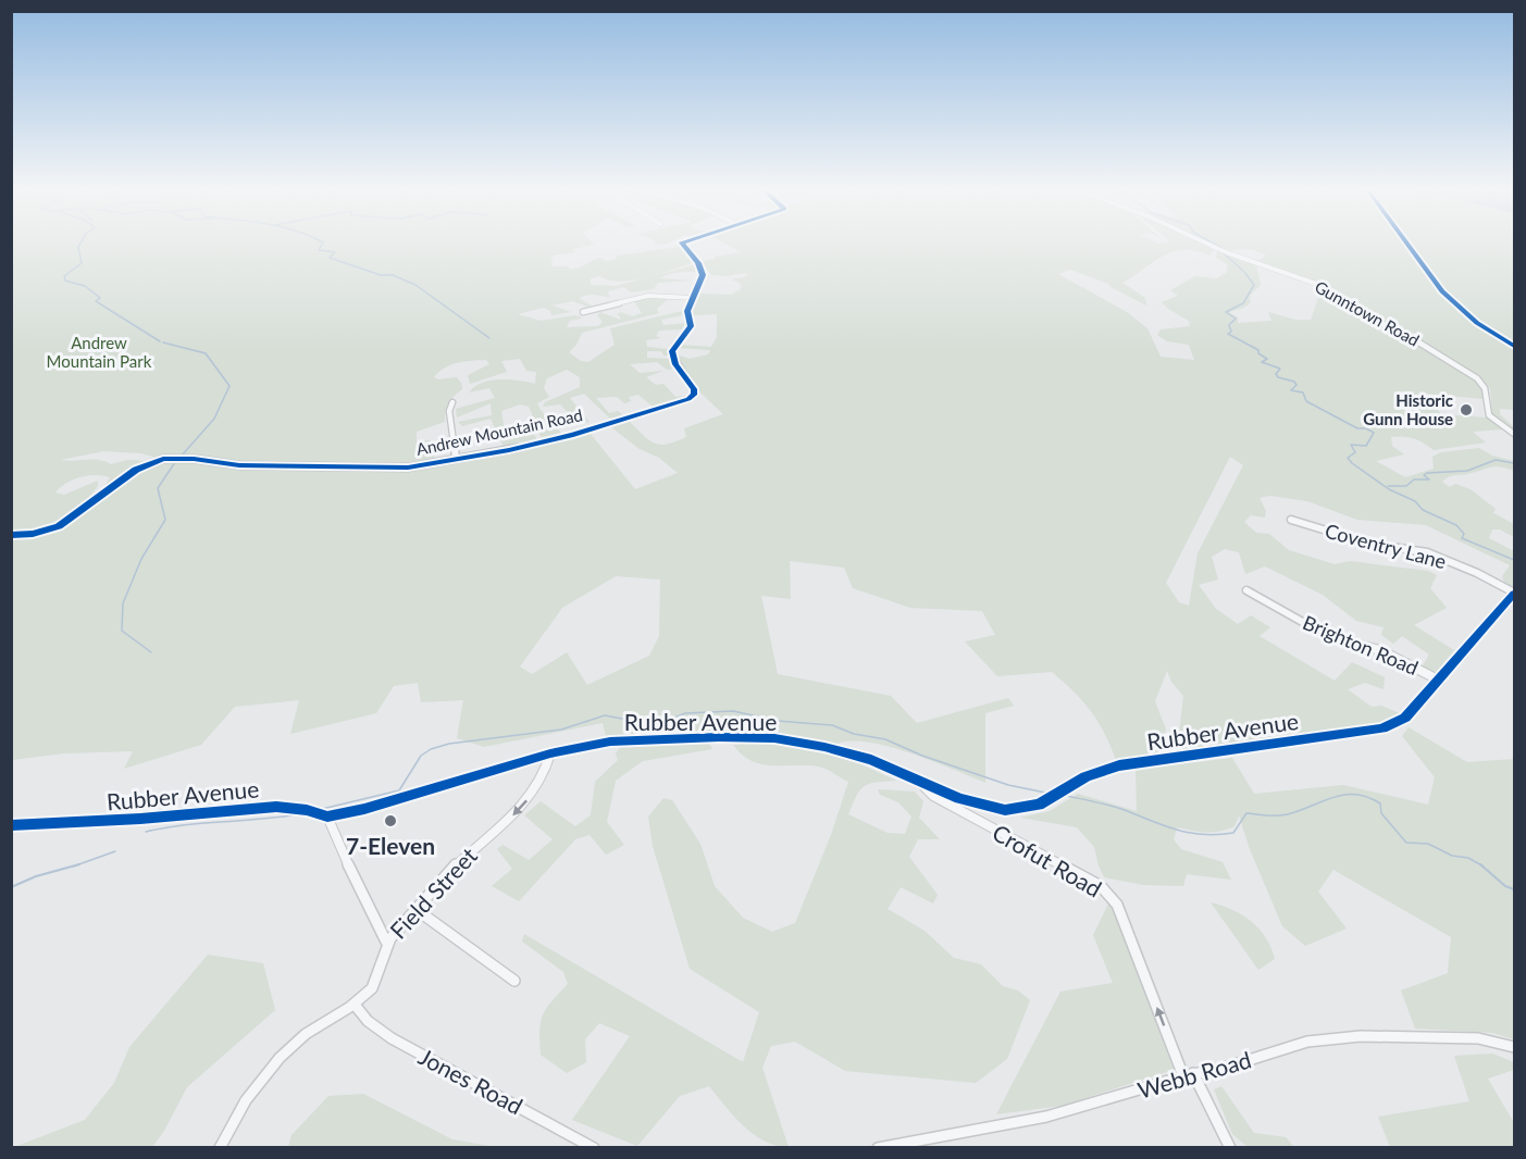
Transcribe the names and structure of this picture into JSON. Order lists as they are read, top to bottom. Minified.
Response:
{"streets":{"street":["Gunntown Road","Andrew Mountain Road","Coventry Lane","Brighton Road","Rubber Avenue","Crofut Road","Field Street","Webb Road","Jones Road"]},"crossings":[["Coventry Lane","Rubber Avenue"],["Brighton Road","Rubber Avenue"],["Rubber Avenue","Crofut Road"],["Rubber Avenue","Field Street"],["Crofut Road","Webb Road"],["Field Street","Jones Road"]],"one_way":["Crofut Road","Field Street"],"parks":["Andrew Mountain Park"],"places":["Historic Gunn House","7-Eleven"]}
